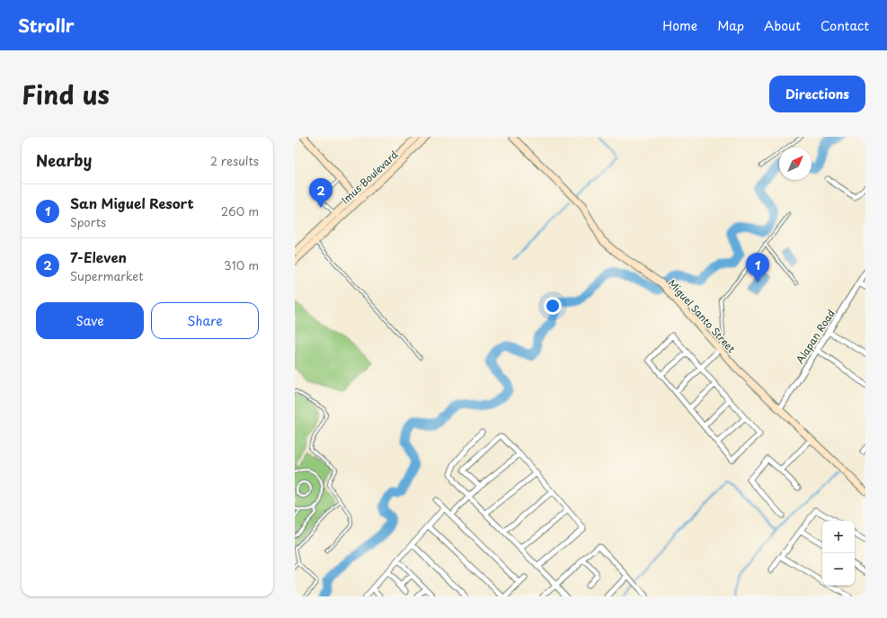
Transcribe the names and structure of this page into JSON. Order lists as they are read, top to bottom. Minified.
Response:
{"streets":{"main road":["Imus Boulevard","Miguel Santo Street"],"street":["Alapan Road"]},"crossings":[["Miguel Santo Street","Alapan Road"]],"north":"top right","page":{"header":"Strollr","nav":["Home","Map","About","Contact"],"title":"Find us","buttons":["Directions",["Save","Share"]],"heading":["Nearby","2 results"],"pins":["2","1"],"list":[{"mark":"1","name":"San Miguel Resort","note":"Sports","value":"260 m"},{"mark":"2","name":"7-Eleven","note":"Supermarket","value":"310 m"}],"map_buttons":["+","−"]}}
